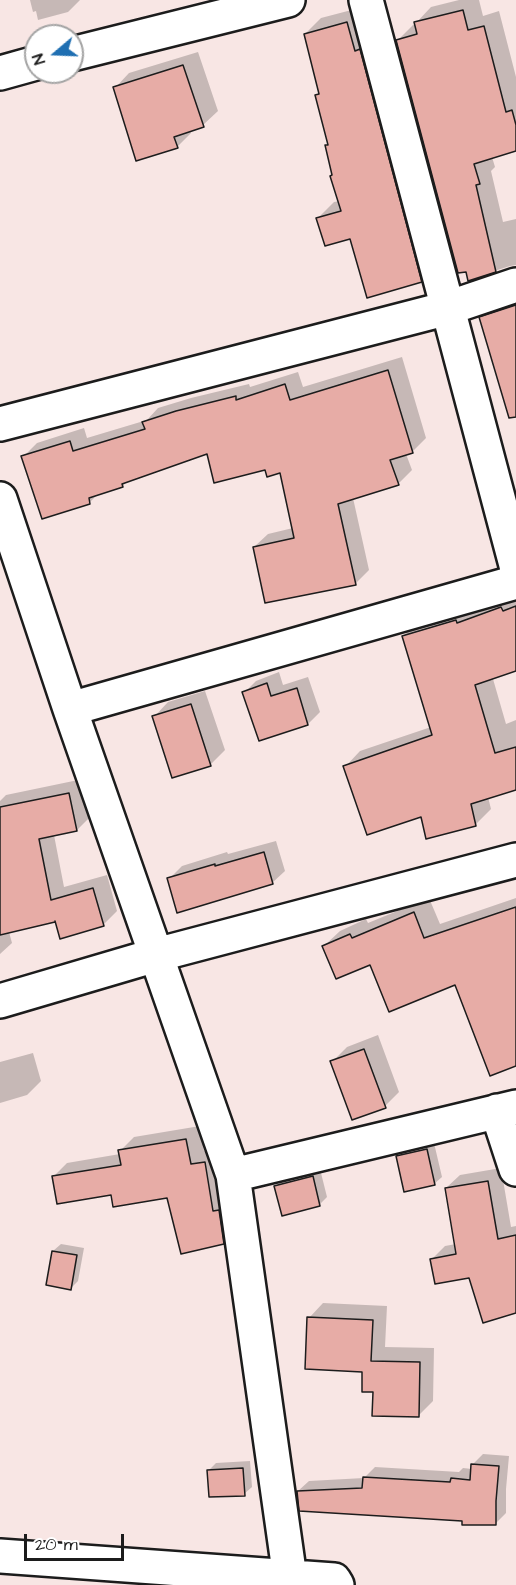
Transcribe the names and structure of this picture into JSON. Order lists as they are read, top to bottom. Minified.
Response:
{"scale_bar":"20 m","north":"left"}
